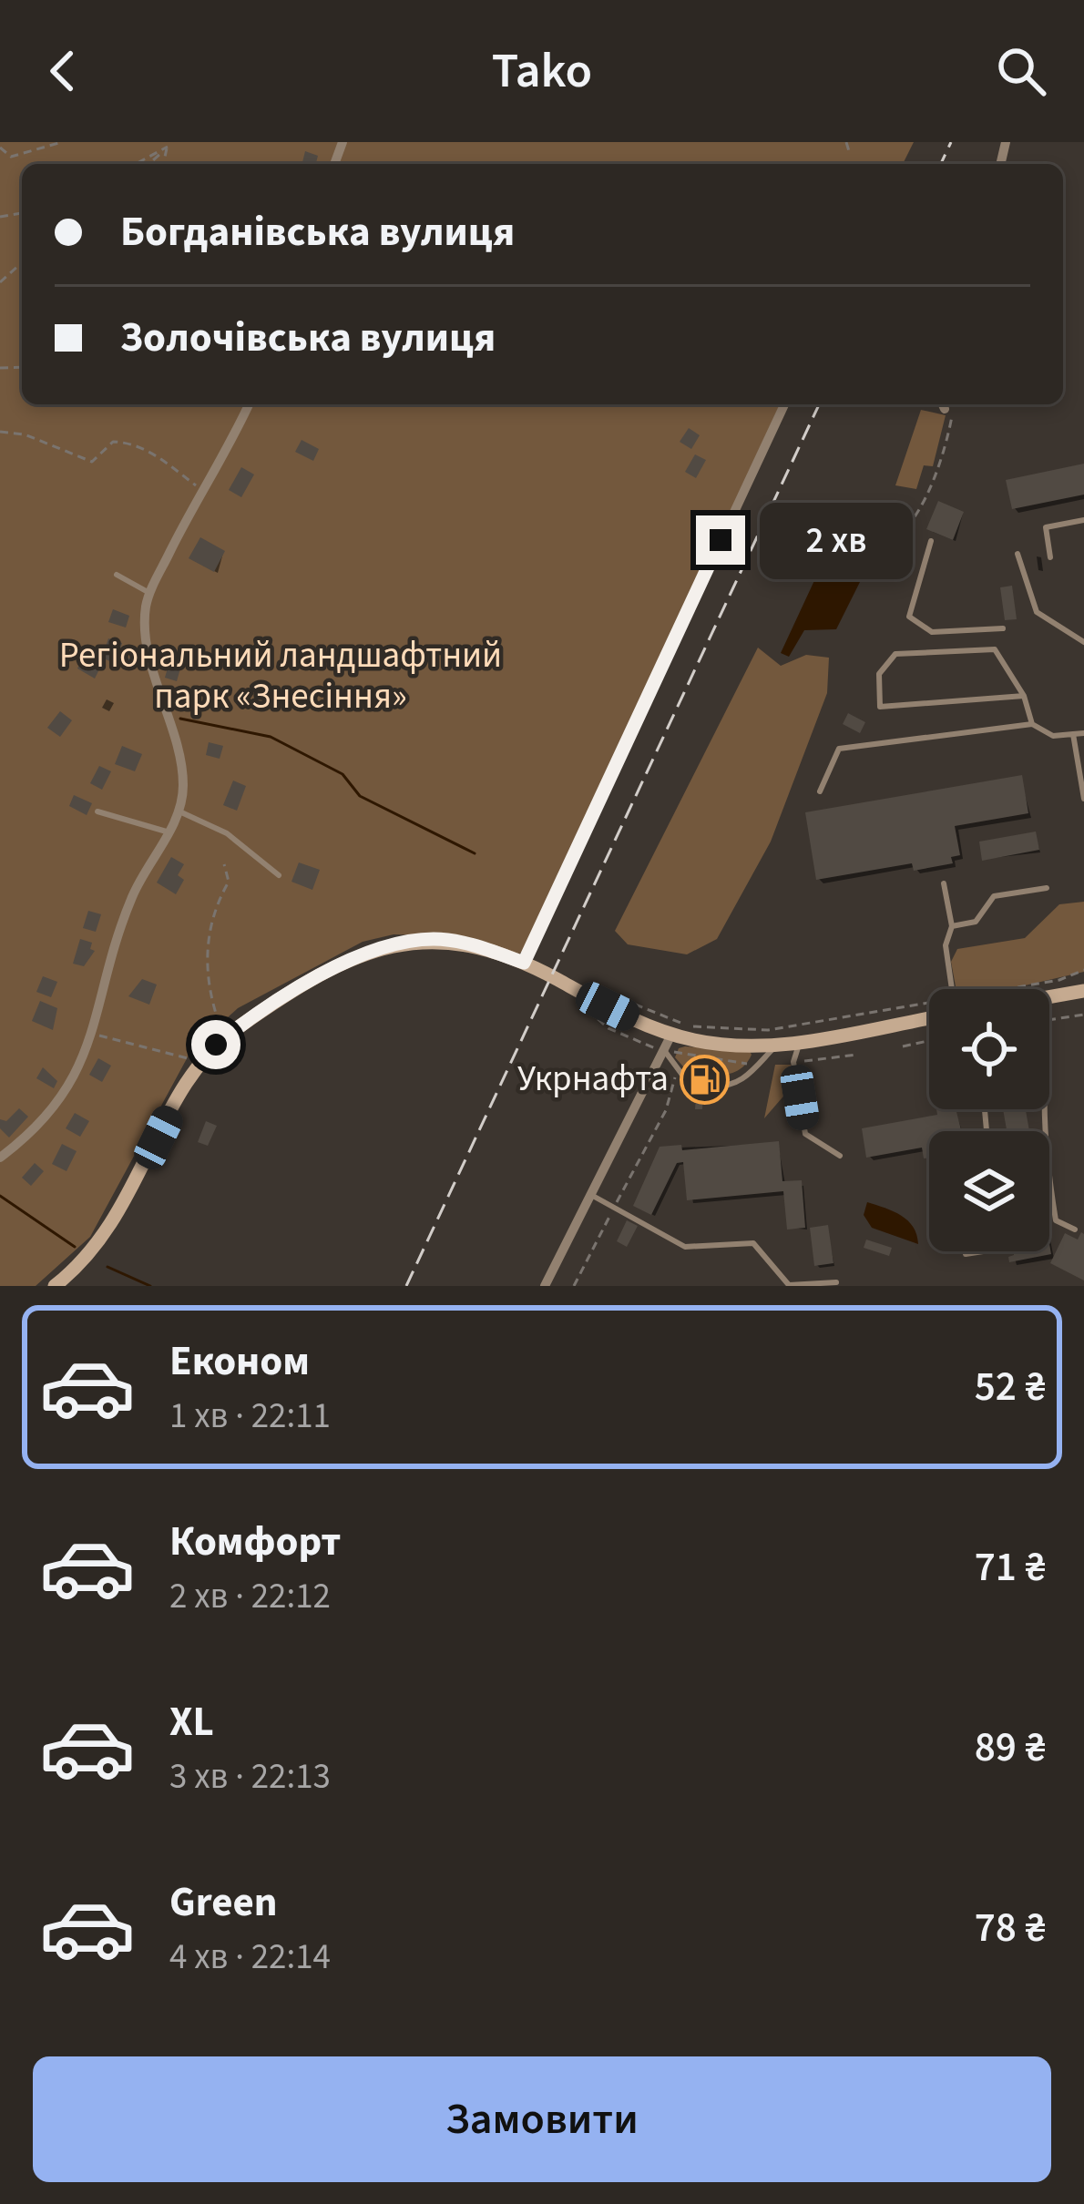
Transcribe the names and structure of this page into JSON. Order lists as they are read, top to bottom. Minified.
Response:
{"parks":["Регіональний ландшафтний парк «Знесіння»"],"places":{"fuel station":["Укрнафта"]},"page":{"header":"Tako","banner":["Богданівська вулиця","Золочівська вулиця"],"bubble":"2 хв","list":[{"name":"Економ","note":"1 хв · 22:11","value":"52 ₴"},{"name":"Комфорт","note":"2 хв · 22:12","value":"71 ₴"},{"name":"XL","note":"3 хв · 22:13","value":"89 ₴"},{"name":"Green","note":"4 хв · 22:14","value":"78 ₴"}],"buttons":"Замовити"}}
